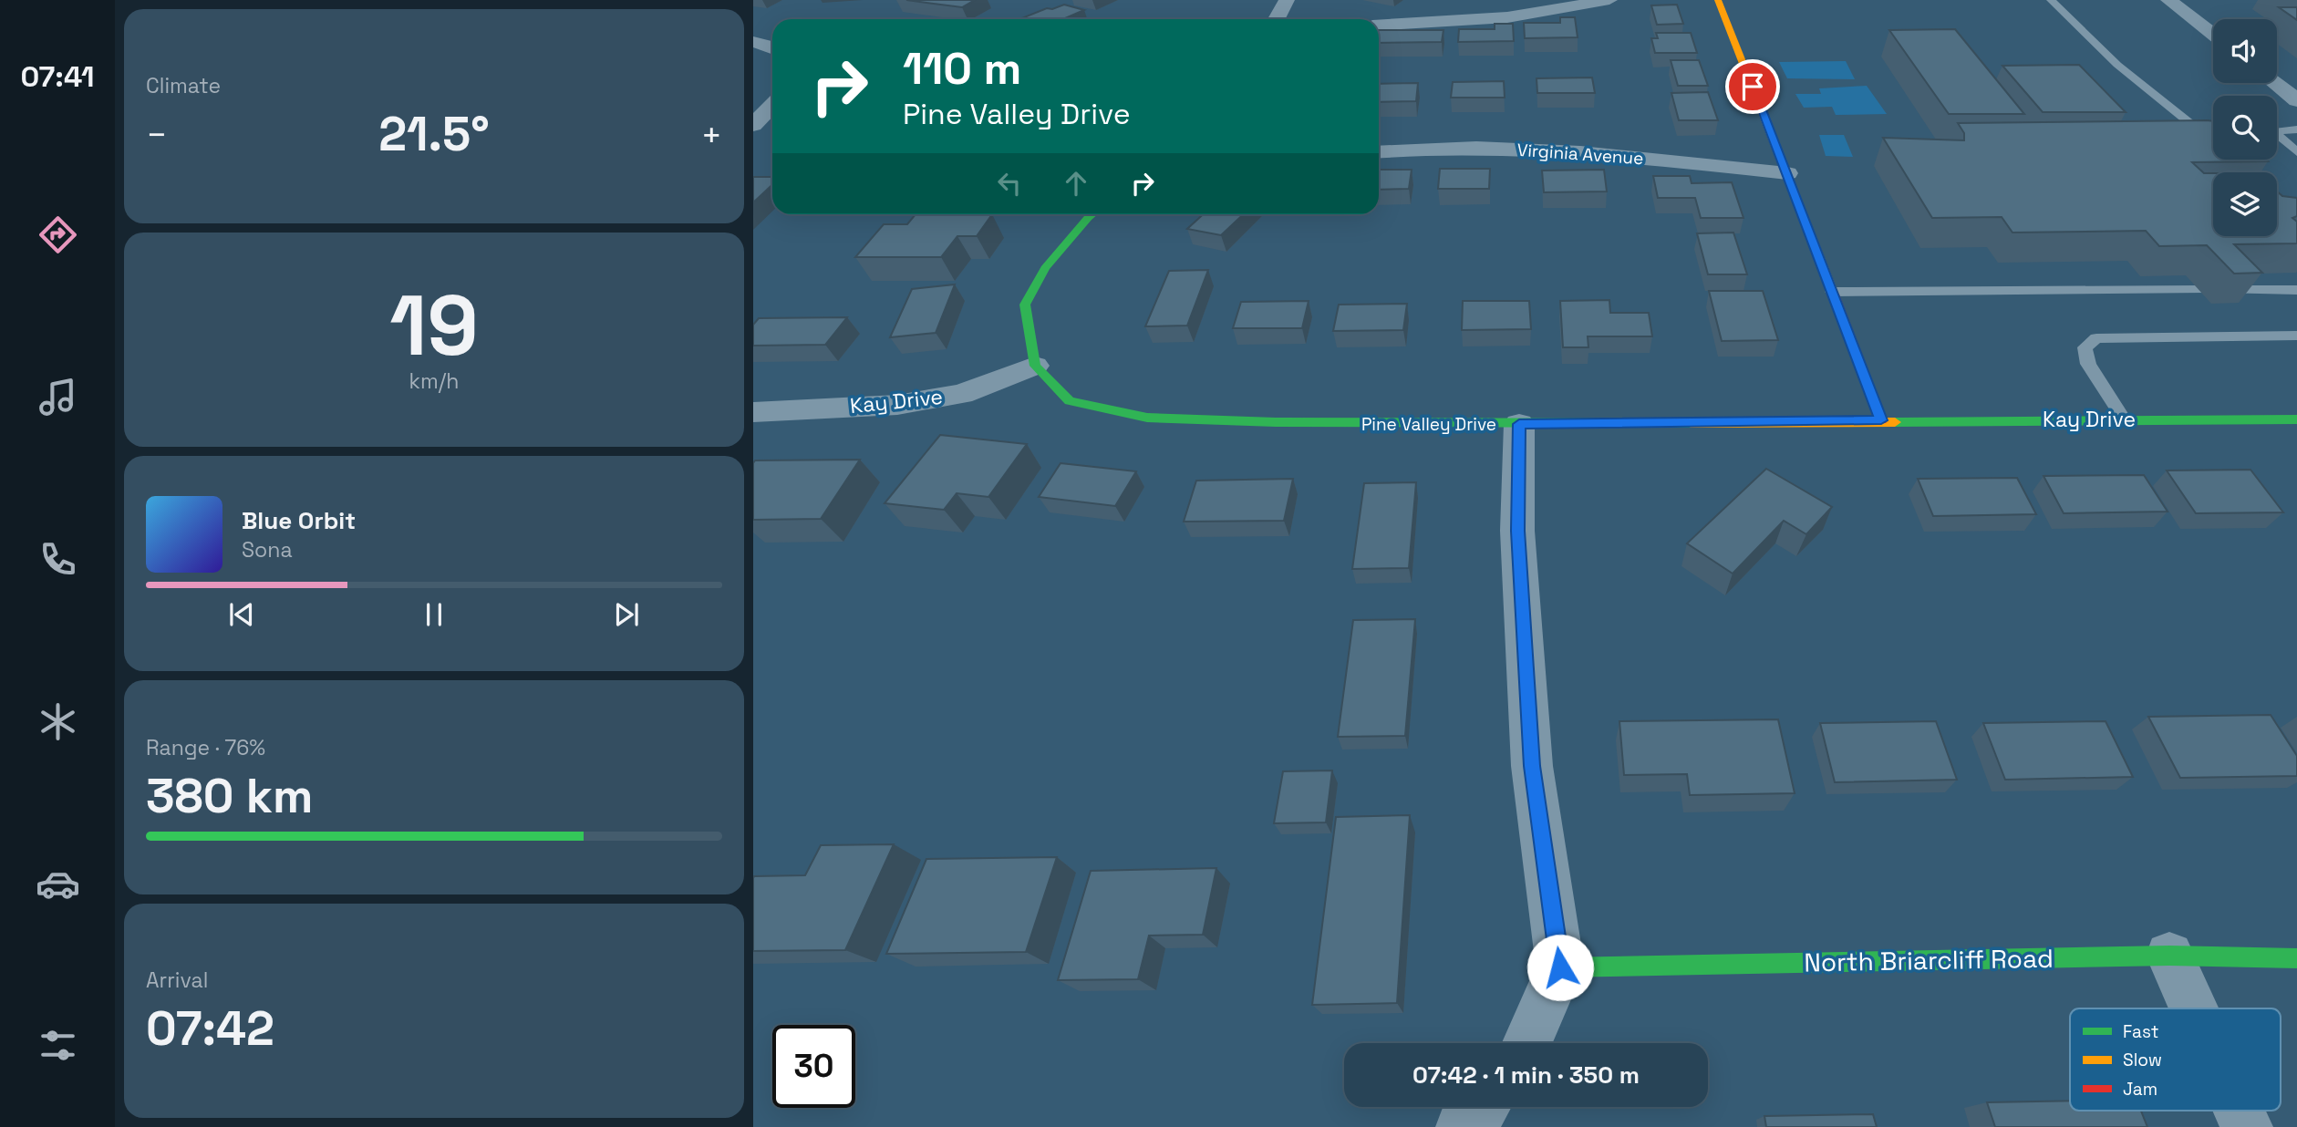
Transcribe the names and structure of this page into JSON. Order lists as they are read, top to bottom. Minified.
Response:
{"streets":{"street":["Virginia Avenue","Kay Drive","Pine Valley Drive","North Briarcliff Road"]},"crossings":[["Kay Drive","Pine Valley Drive"]],"legend":["Fast","Slow","Jam"],"page":{"tabs":"07:41","tile":["Climate",["19","km/h"],["Range · 76%","380 km"],["Arrival","07:42"]],"turn":["110 m","Pine Valley Drive"],"heat":["−","21.5°","+"],"song":["Blue Orbit","Sona"],"limit":"30","trip":"07:42 · 1 min · 350 m"}}
